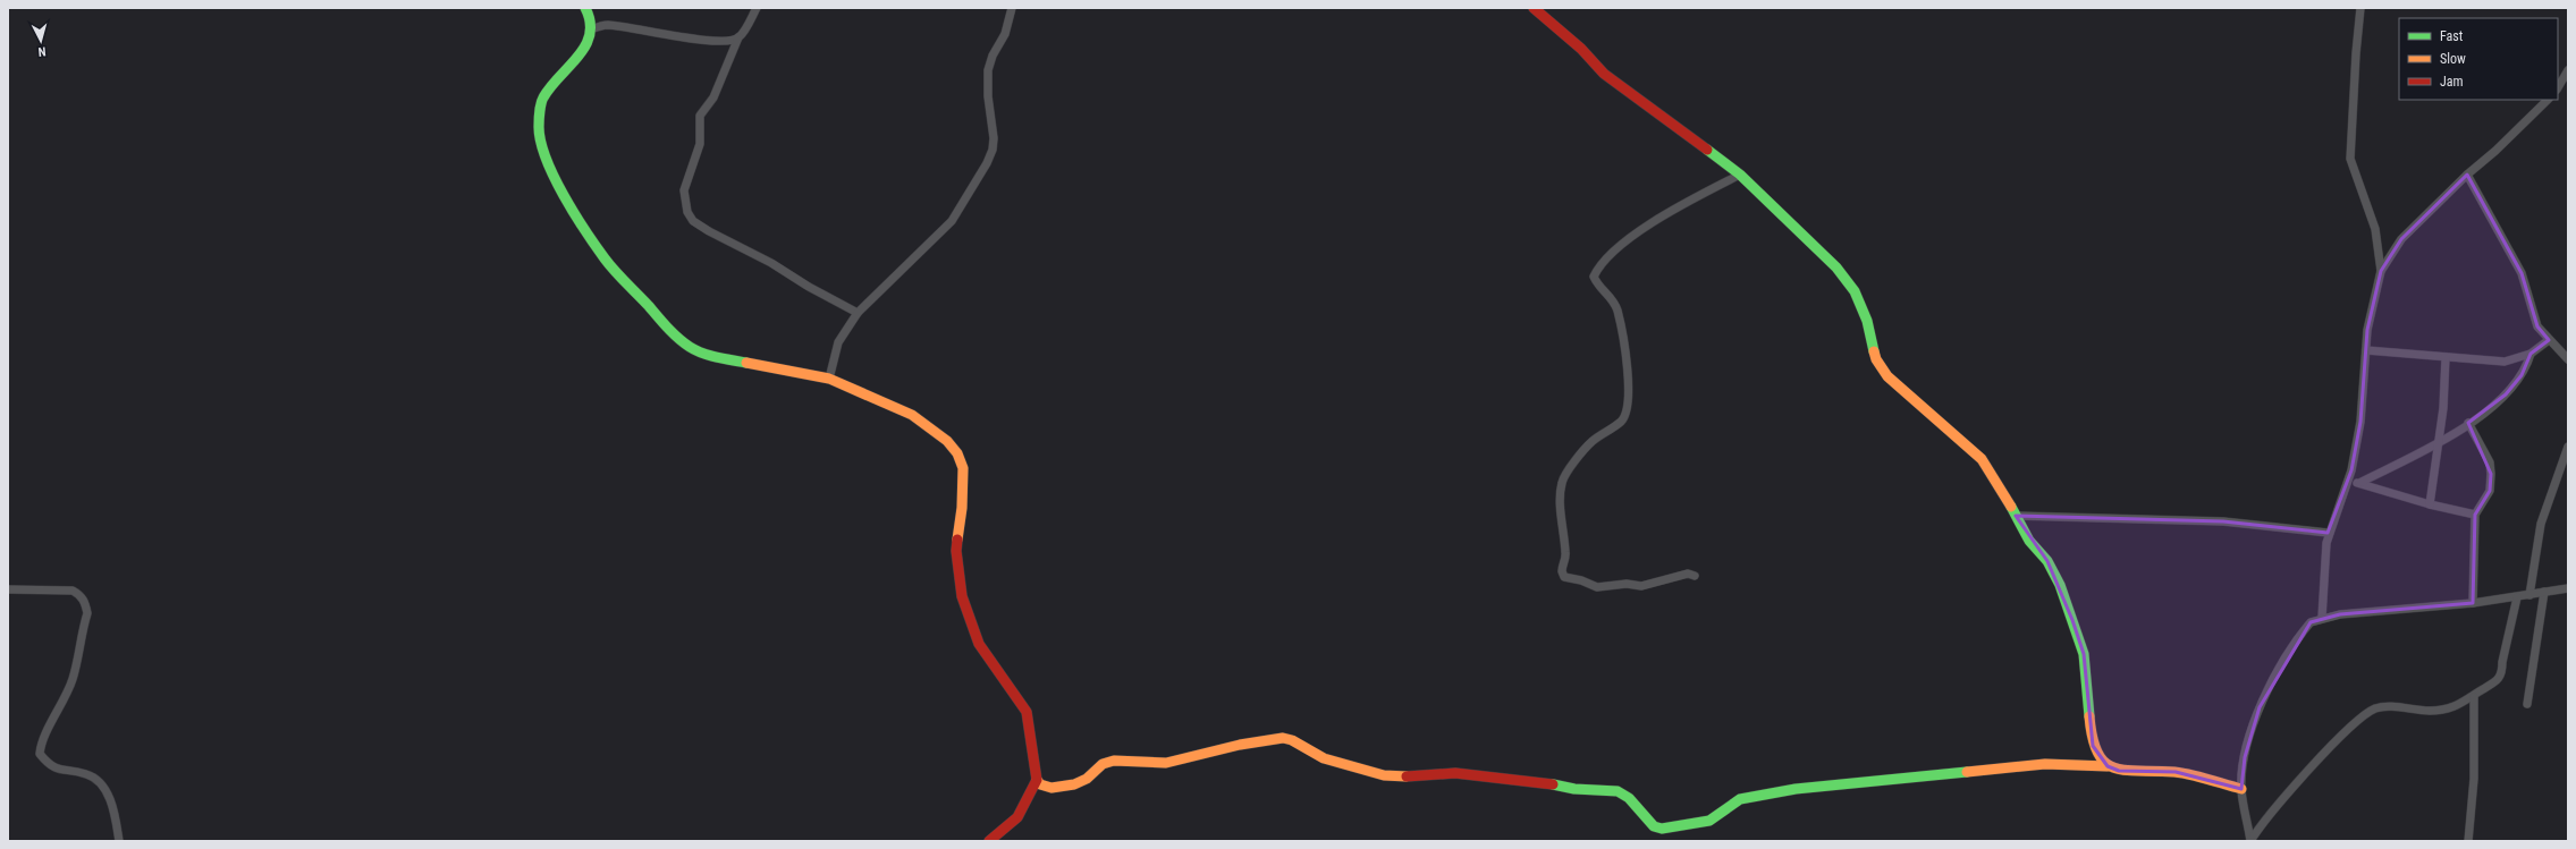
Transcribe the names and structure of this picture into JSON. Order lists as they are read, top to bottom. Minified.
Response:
{"legend":["Fast","Slow","Jam"],"north":"bottom"}
